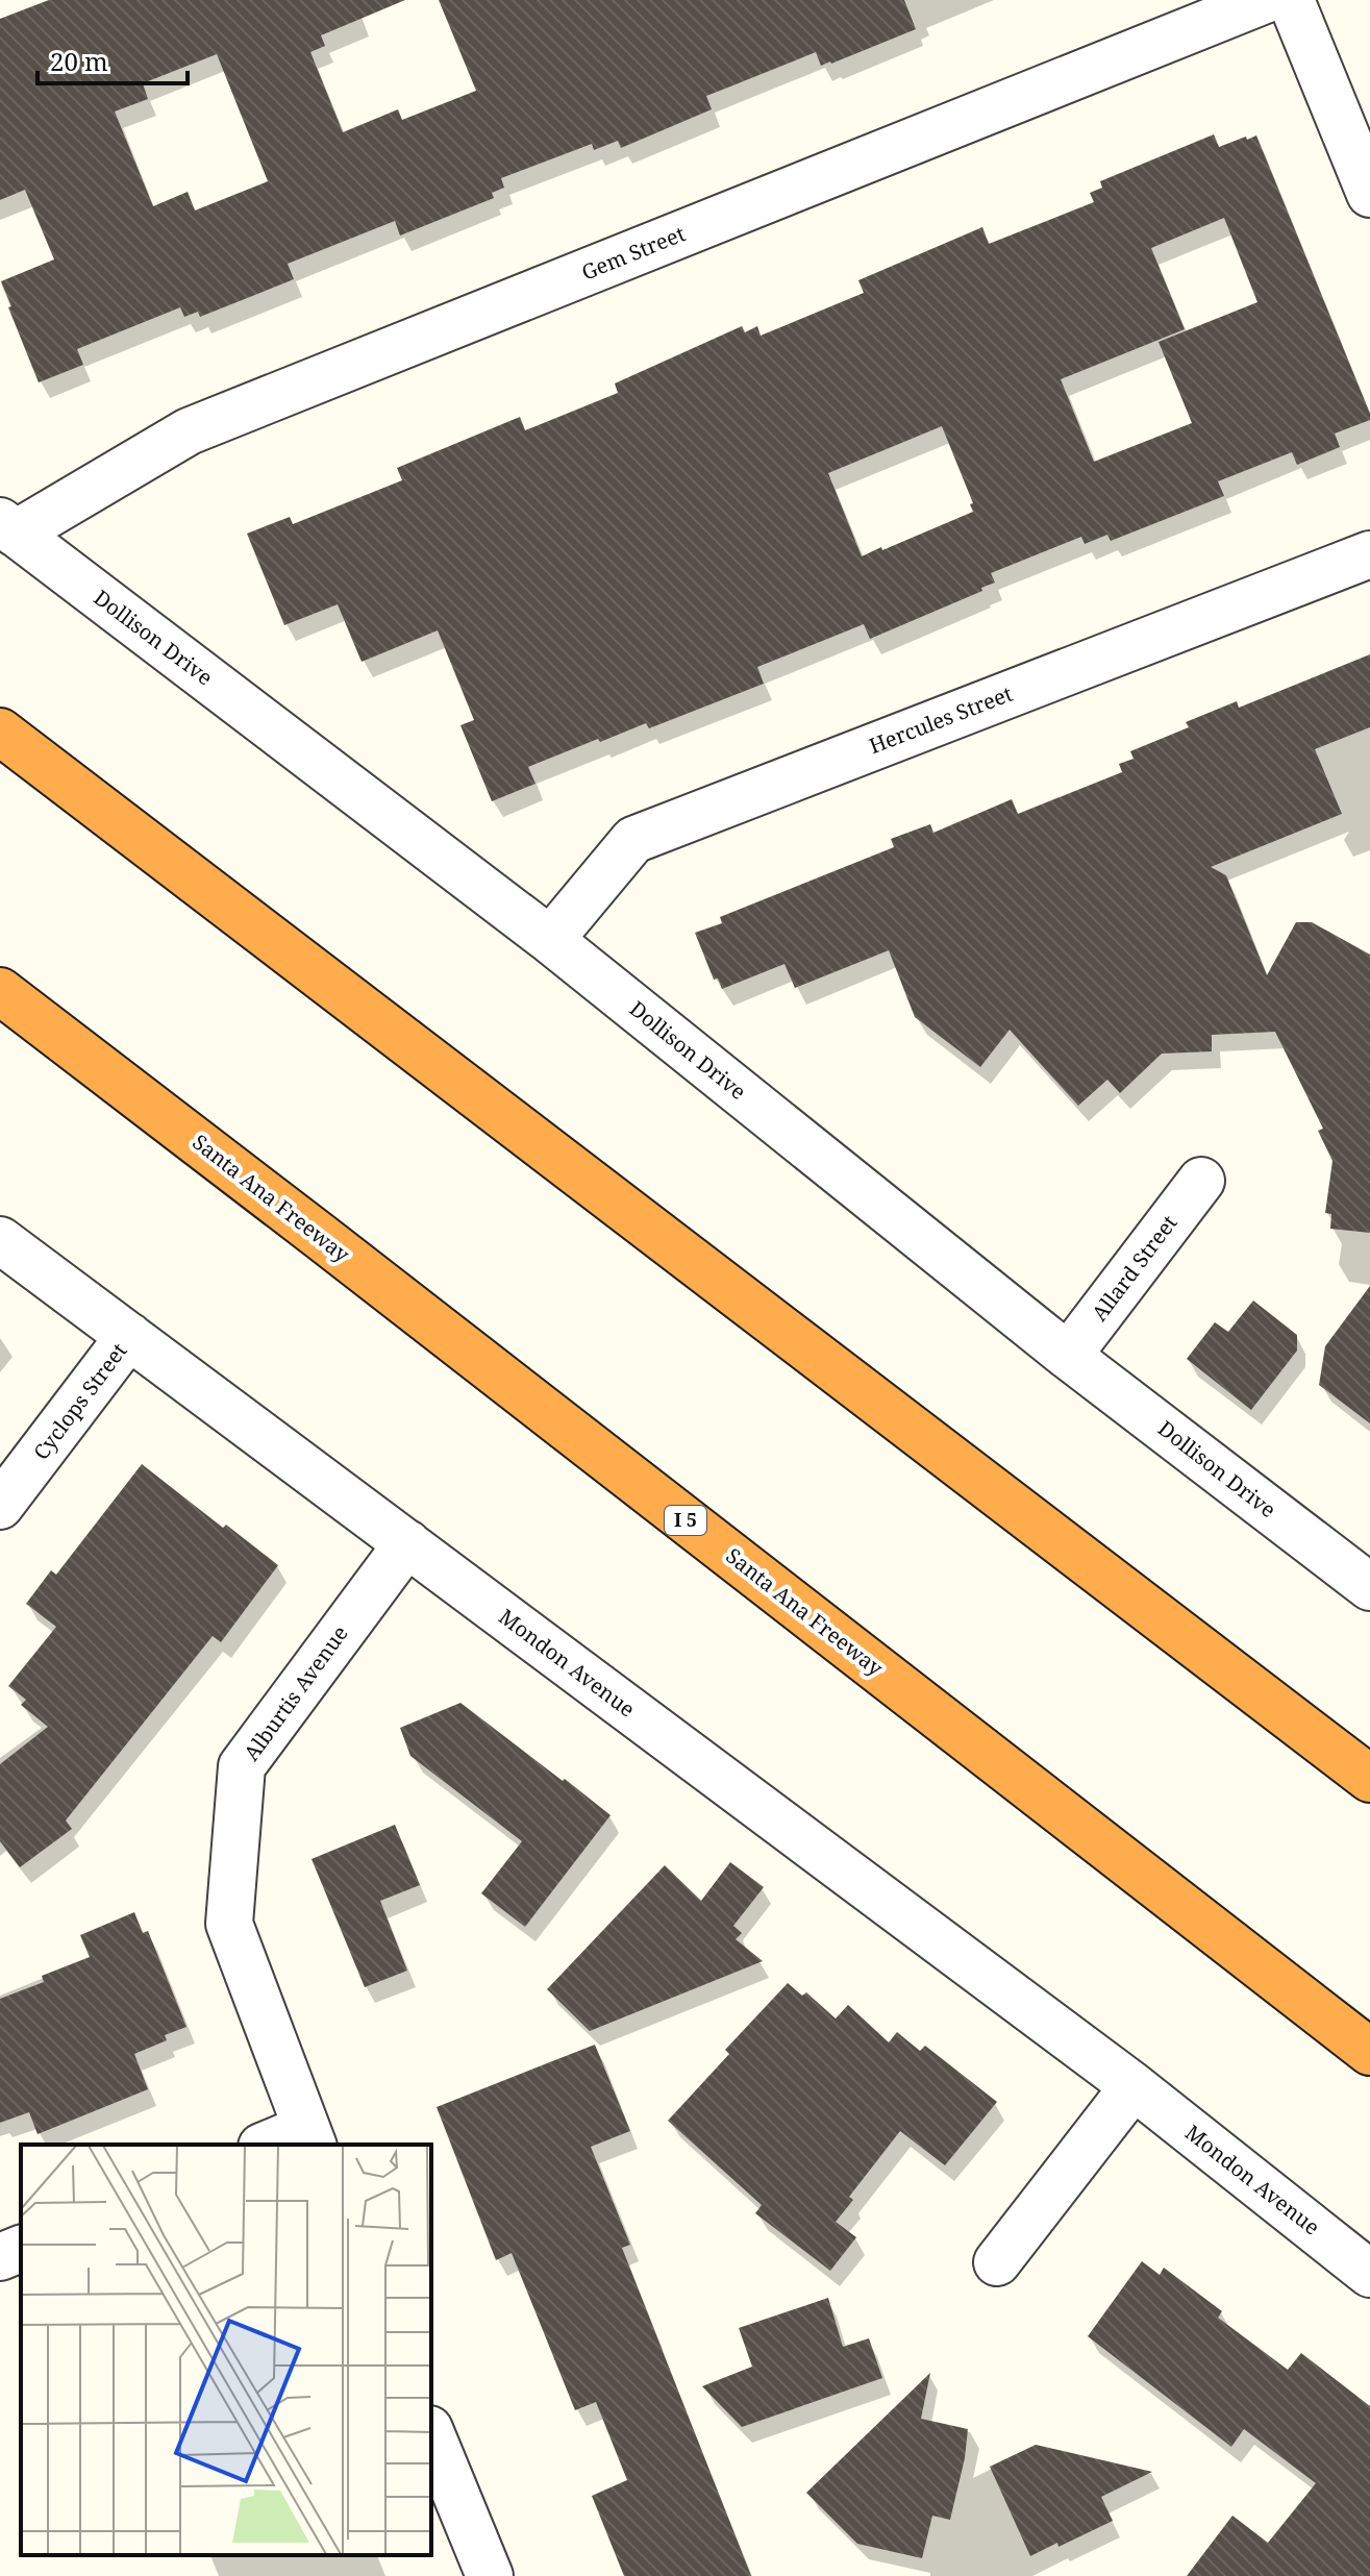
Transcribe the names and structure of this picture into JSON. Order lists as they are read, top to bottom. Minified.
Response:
{"streets":{"highway":["Santa Ana Freeway","I 5"],"street":["Gem Street","Dollison Drive","Hercules Street","Allard Street","Cyclops Street","Mondon Avenue","Alburtis Avenue"]},"crossings":[["Gem Street","Dollison Drive"],["Dollison Drive","Hercules Street"],["Dollison Drive","Allard Street"],["Cyclops Street","Mondon Avenue"],["Mondon Avenue","Alburtis Avenue"]],"scale_bar":"20 m"}
